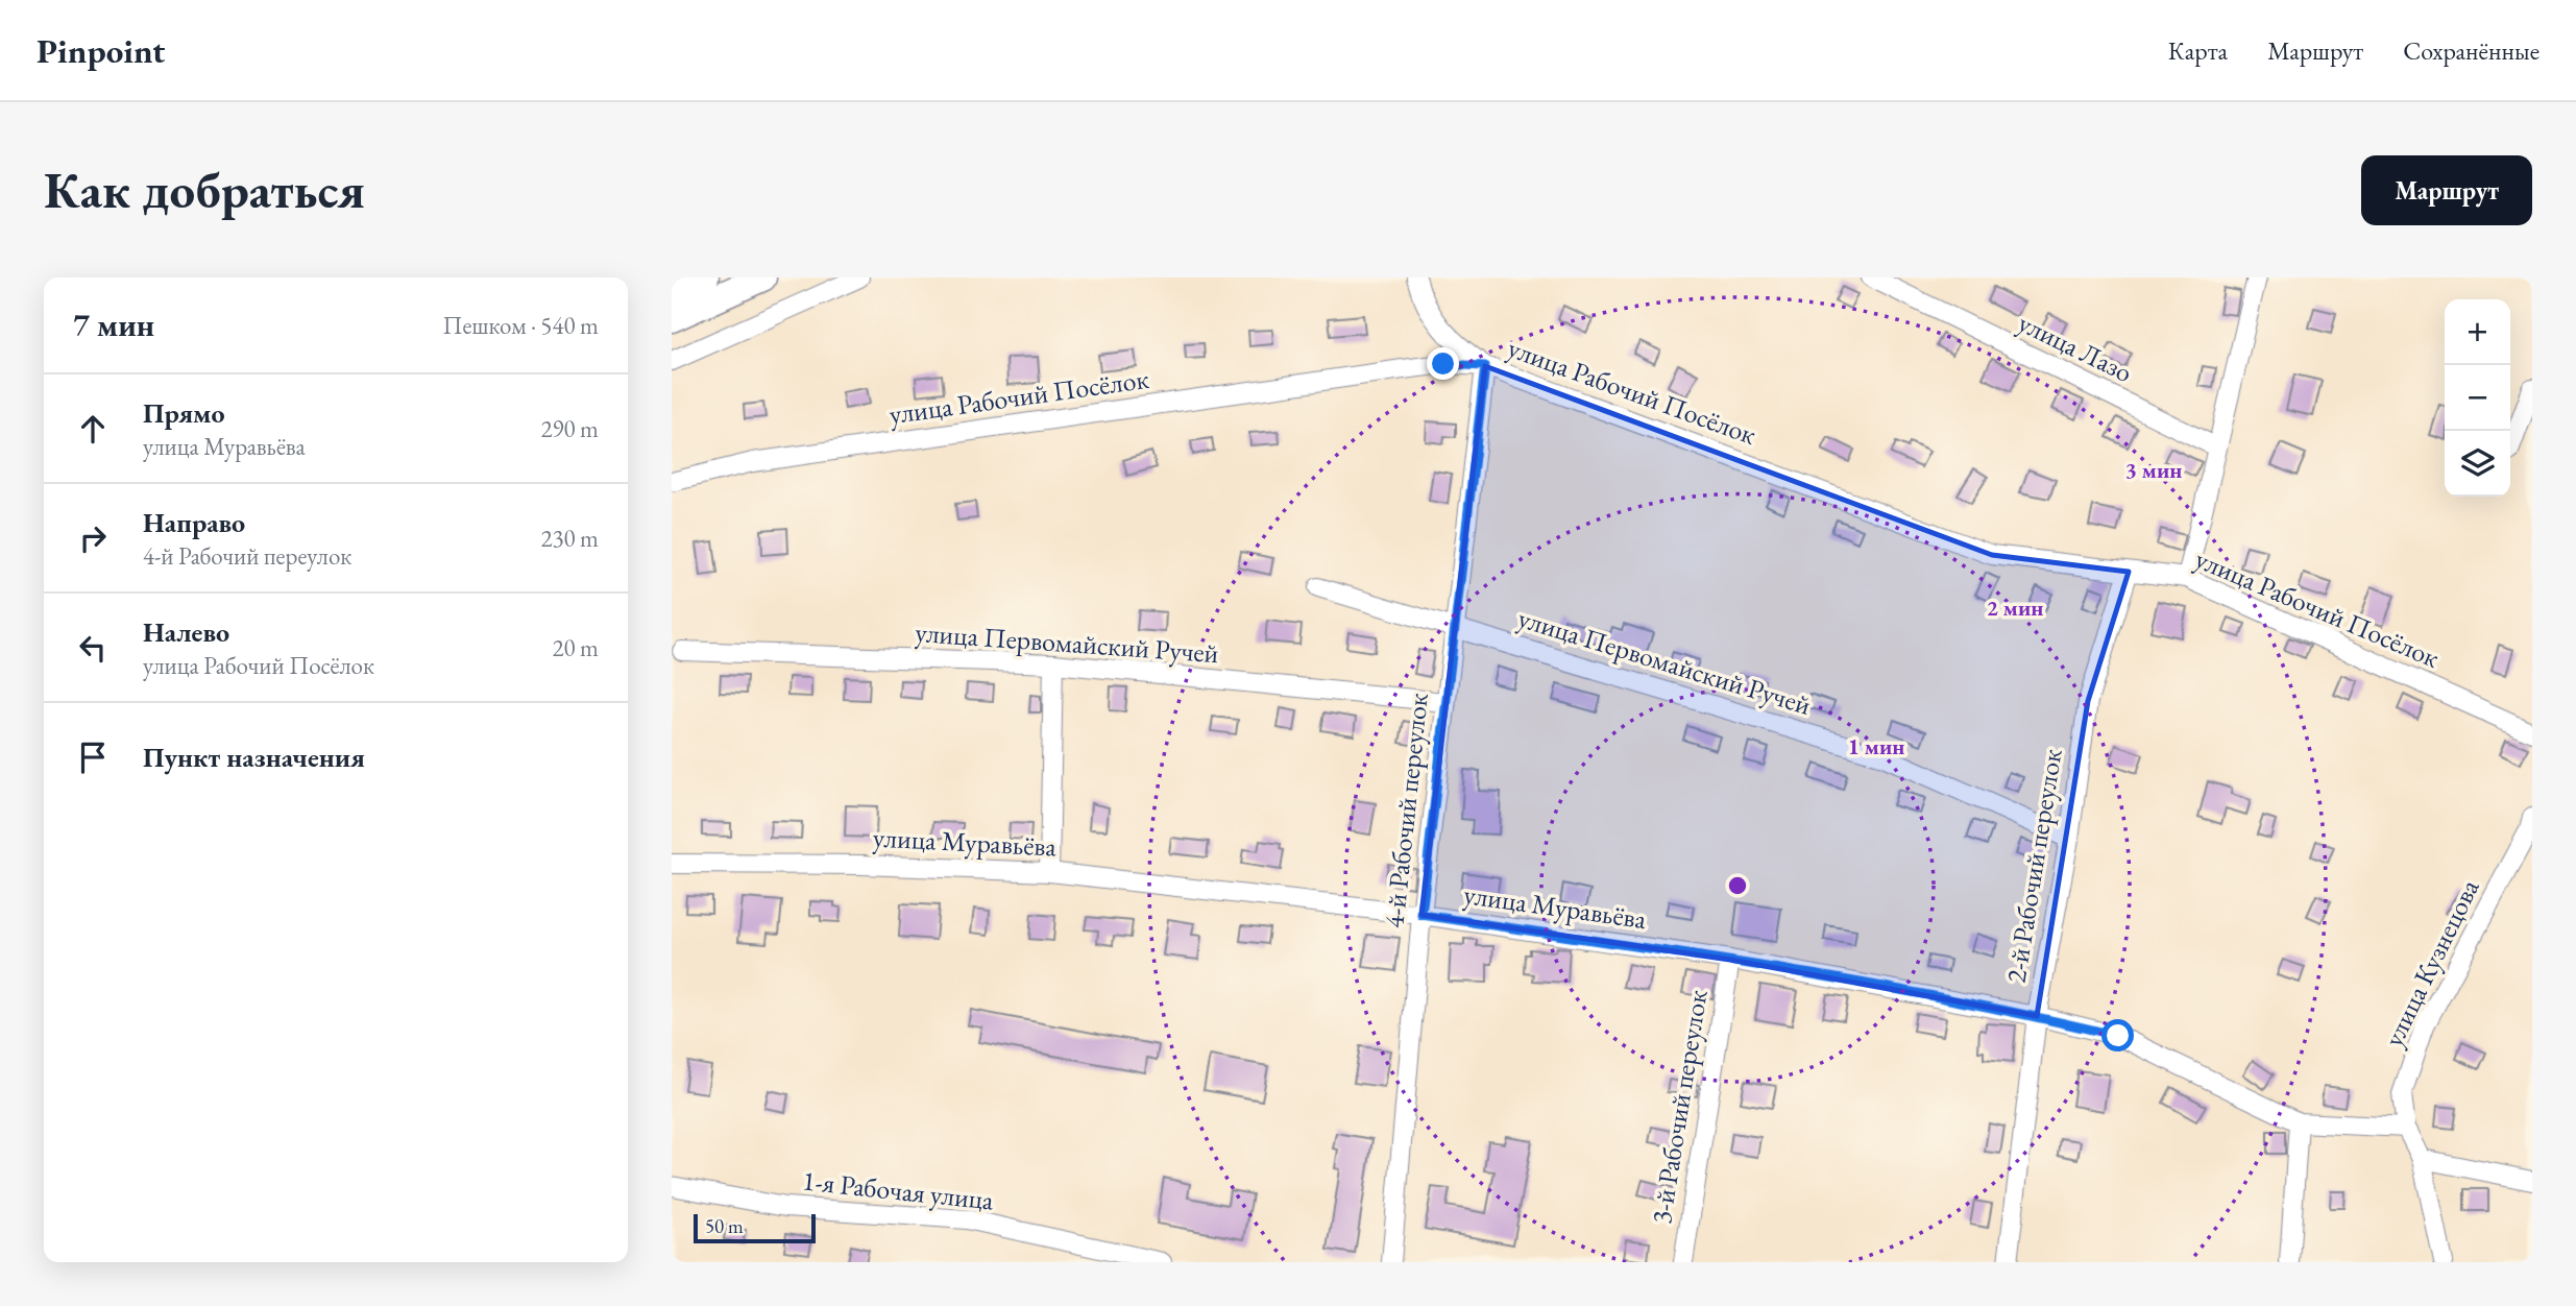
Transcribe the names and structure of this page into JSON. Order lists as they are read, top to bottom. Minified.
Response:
{"streets":{"street":["улица Лазо","улица Рабочий Посёлок","улица Первомайский Ручей","4-й Рабочий переулок","улица Муравьёва","2-й Рабочий переулок","улица Кузнецова","3-й Рабочий переулок","1-я Рабочая улица"]},"crossings":[["улица Рабочий Посёлок","4-й Рабочий переулок"],["улица Рабочий Посёлок","2-й Рабочий переулок"],["улица Первомайский Ручей","4-й Рабочий переулок"],["улица Первомайский Ручей","2-й Рабочий переулок"],["4-й Рабочий переулок","улица Муравьёва"],["улица Муравьёва","2-й Рабочий переулок"],["улица Муравьёва","улица Кузнецова"],["улица Муравьёва","3-й Рабочий переулок"]],"scale_bar":"50 m","page":{"header":"Pinpoint","nav":["Карта","Маршрут","Сохранённые"],"buttons":"Маршрут","title":"Как добраться","heading":["7 мин","Пешком · 540 m"],"map_buttons":["+","−"],"list":[["Прямо","улица Муравьёва","290 m"],["Направо","4-й Рабочий переулок","230 m"],["Налево","улица Рабочий Посёлок","20 m"],"Пункт назначения"],"scale":"50 m"},"rings":["3 мин","2 мин","1 мин"]}
